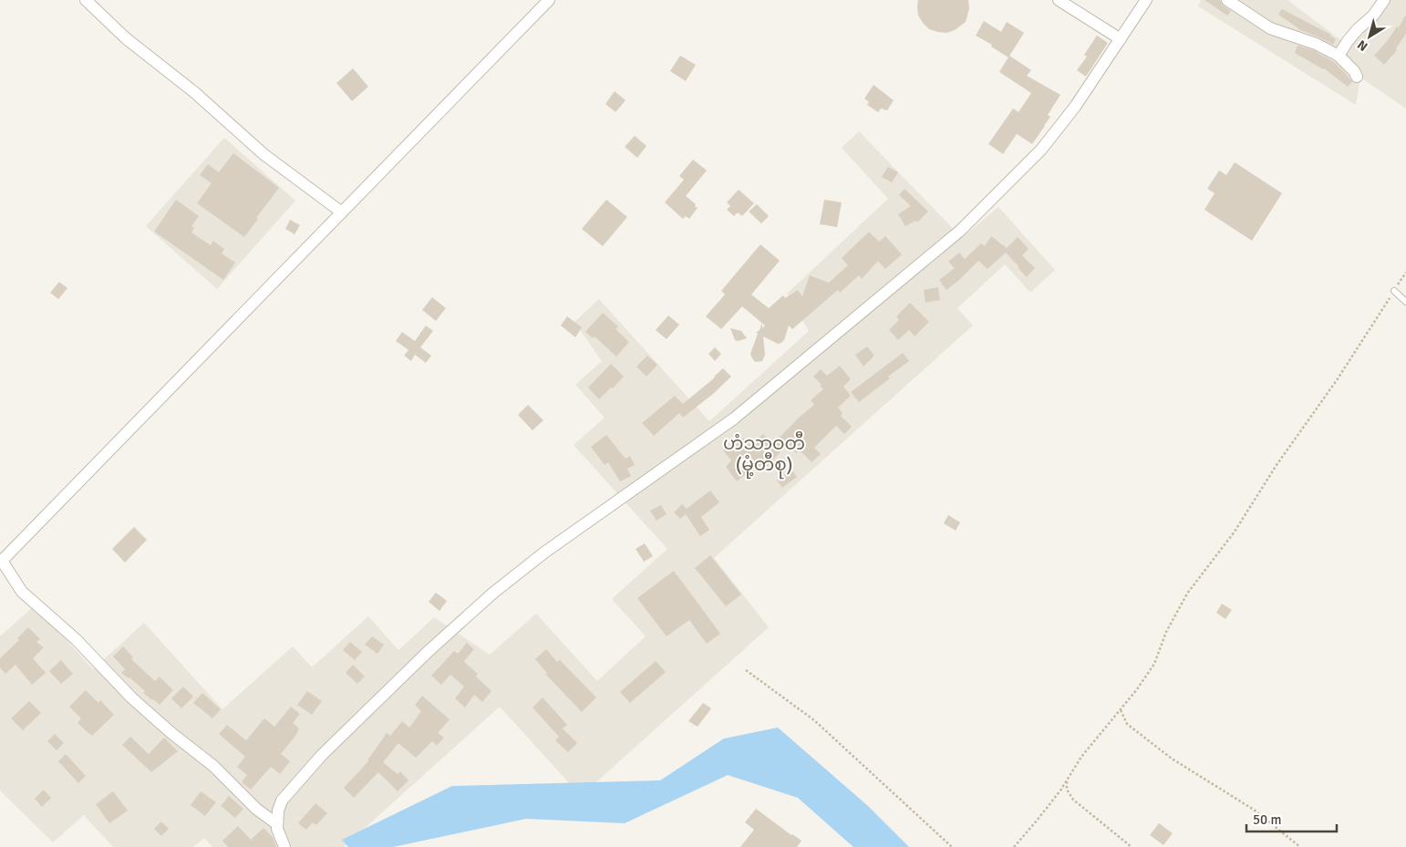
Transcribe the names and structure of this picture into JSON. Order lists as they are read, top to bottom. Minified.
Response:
{"districts":["ဟံသာဝတီ (မုံ့တီစု)"],"scale_bar":"50 m","north":"bottom left"}
